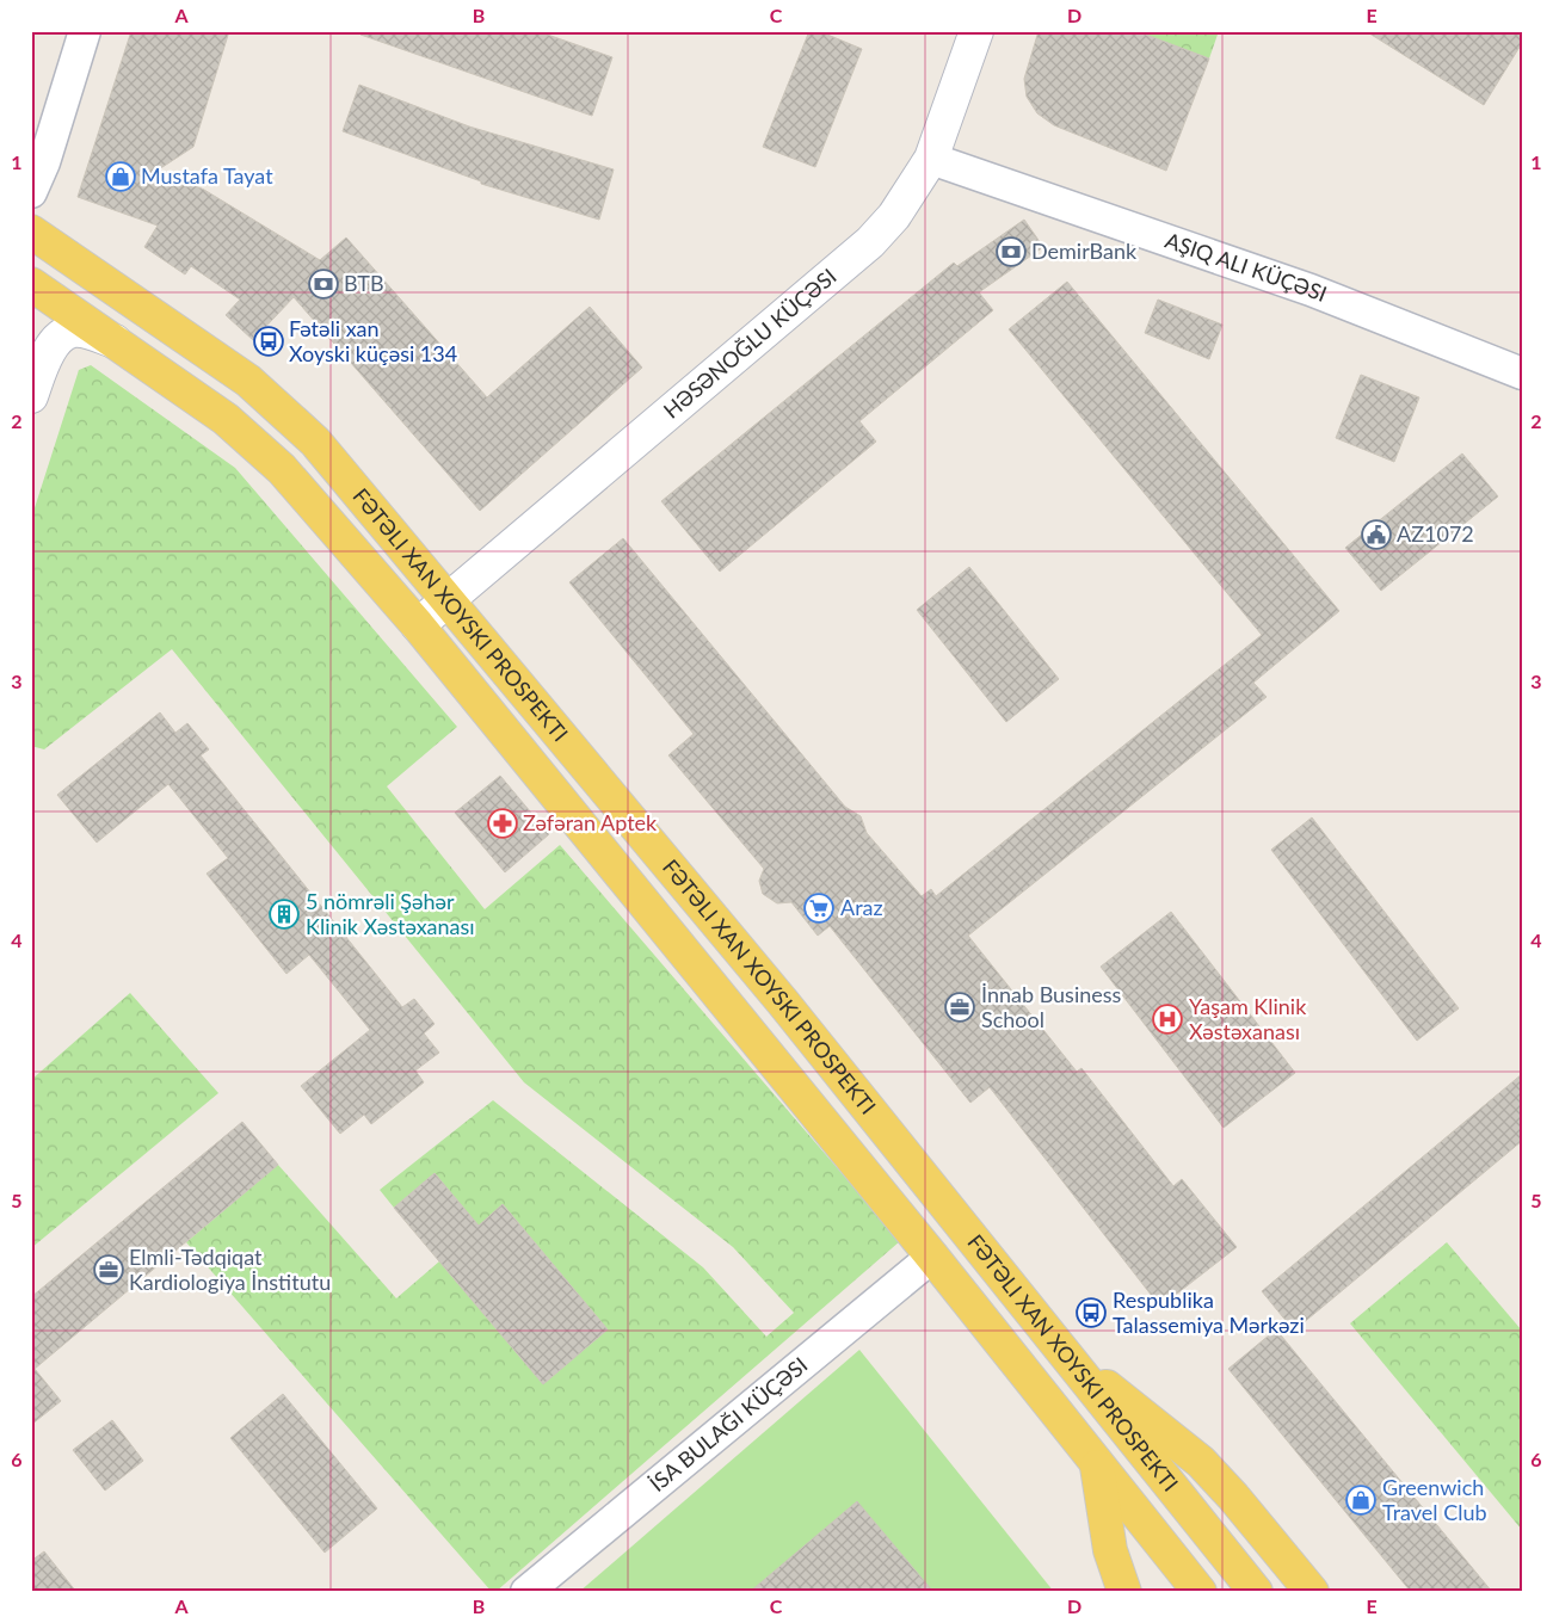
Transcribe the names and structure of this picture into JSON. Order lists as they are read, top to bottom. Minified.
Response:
{"streets":{"main road":["FƏTƏLI XAN XOYSKI PROSPEKTI"],"street":["HƏSƏNOĞLU KÜÇƏSI"]},"crossings":[["HƏSƏNOĞLU KÜÇƏSI","FƏTƏLI XAN XOYSKI PROSPEKTI"]],"places":{"shop":["Mustafa Tayat","Greenwich Travel Club"],"bank":["DemirBank","BTB"],"bus stop":["Fətəli xan Xoyski küçəsi 134","Respublika Talassemiya Mərkəzi"],"public building":["AZ1072"],"pharmacy":["Zəfəran Aptek"],"supermarket":["Araz"],"building":["5 nömrəli Şəhər Klinik Xəstəxanası"],"office":["İnnab Business School","Elmli-Tədqiqat Kardiologiya İnstitutu"],"hospital":["Yaşam Klinik Xəstəxanası"]},"grid":{"columns":["A","B","C","D","E"],"rows":["1","2","3","4","5","6"]}}
